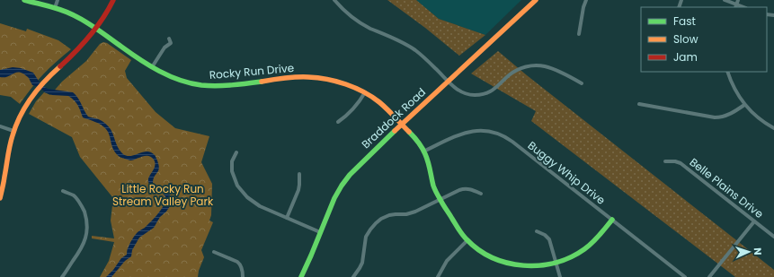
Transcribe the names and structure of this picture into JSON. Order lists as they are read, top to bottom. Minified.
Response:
{"streets":{"street":["Rocky Run Drive","Braddock Road","Buggy Whip Drive","Belle Plains Drive"]},"crossings":[["Rocky Run Drive","Braddock Road"],["Rocky Run Drive","Buggy Whip Drive"]],"parks":["Little Rocky Run Stream Valley Park"],"legend":["Fast","Slow","Jam"],"north":"right"}
